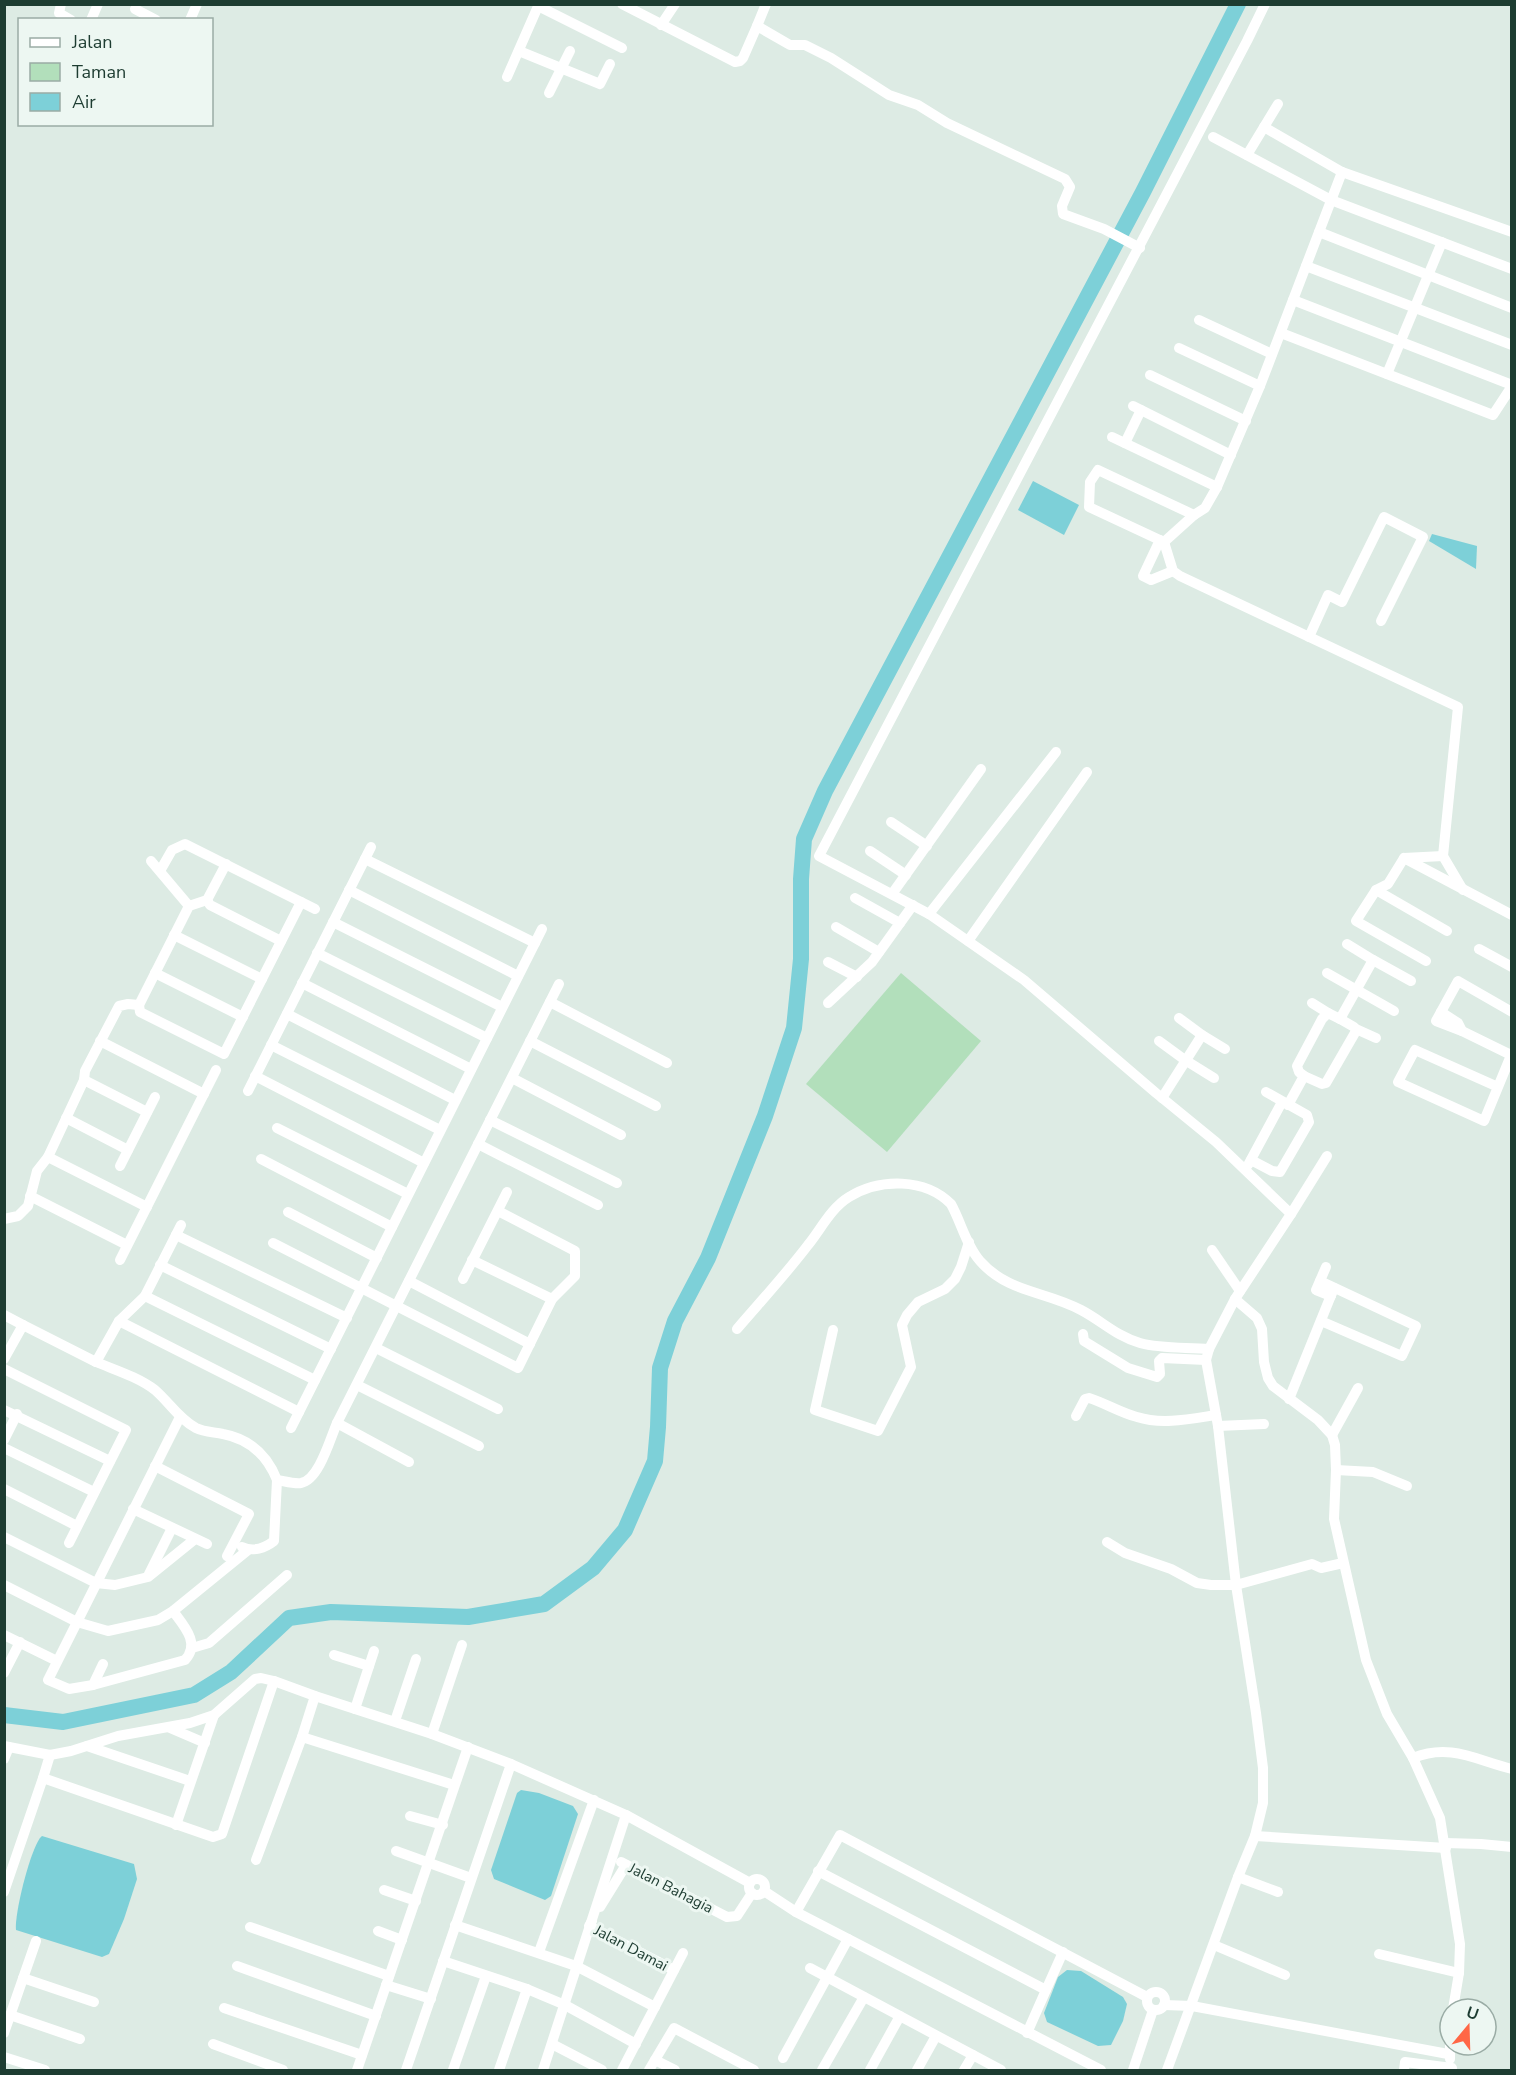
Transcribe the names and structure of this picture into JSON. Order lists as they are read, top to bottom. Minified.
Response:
{"streets":{"street":["Jalan Bahagia","Jalan Damai"]},"legend":["Jalan","Taman","Air"],"north":"top"}
